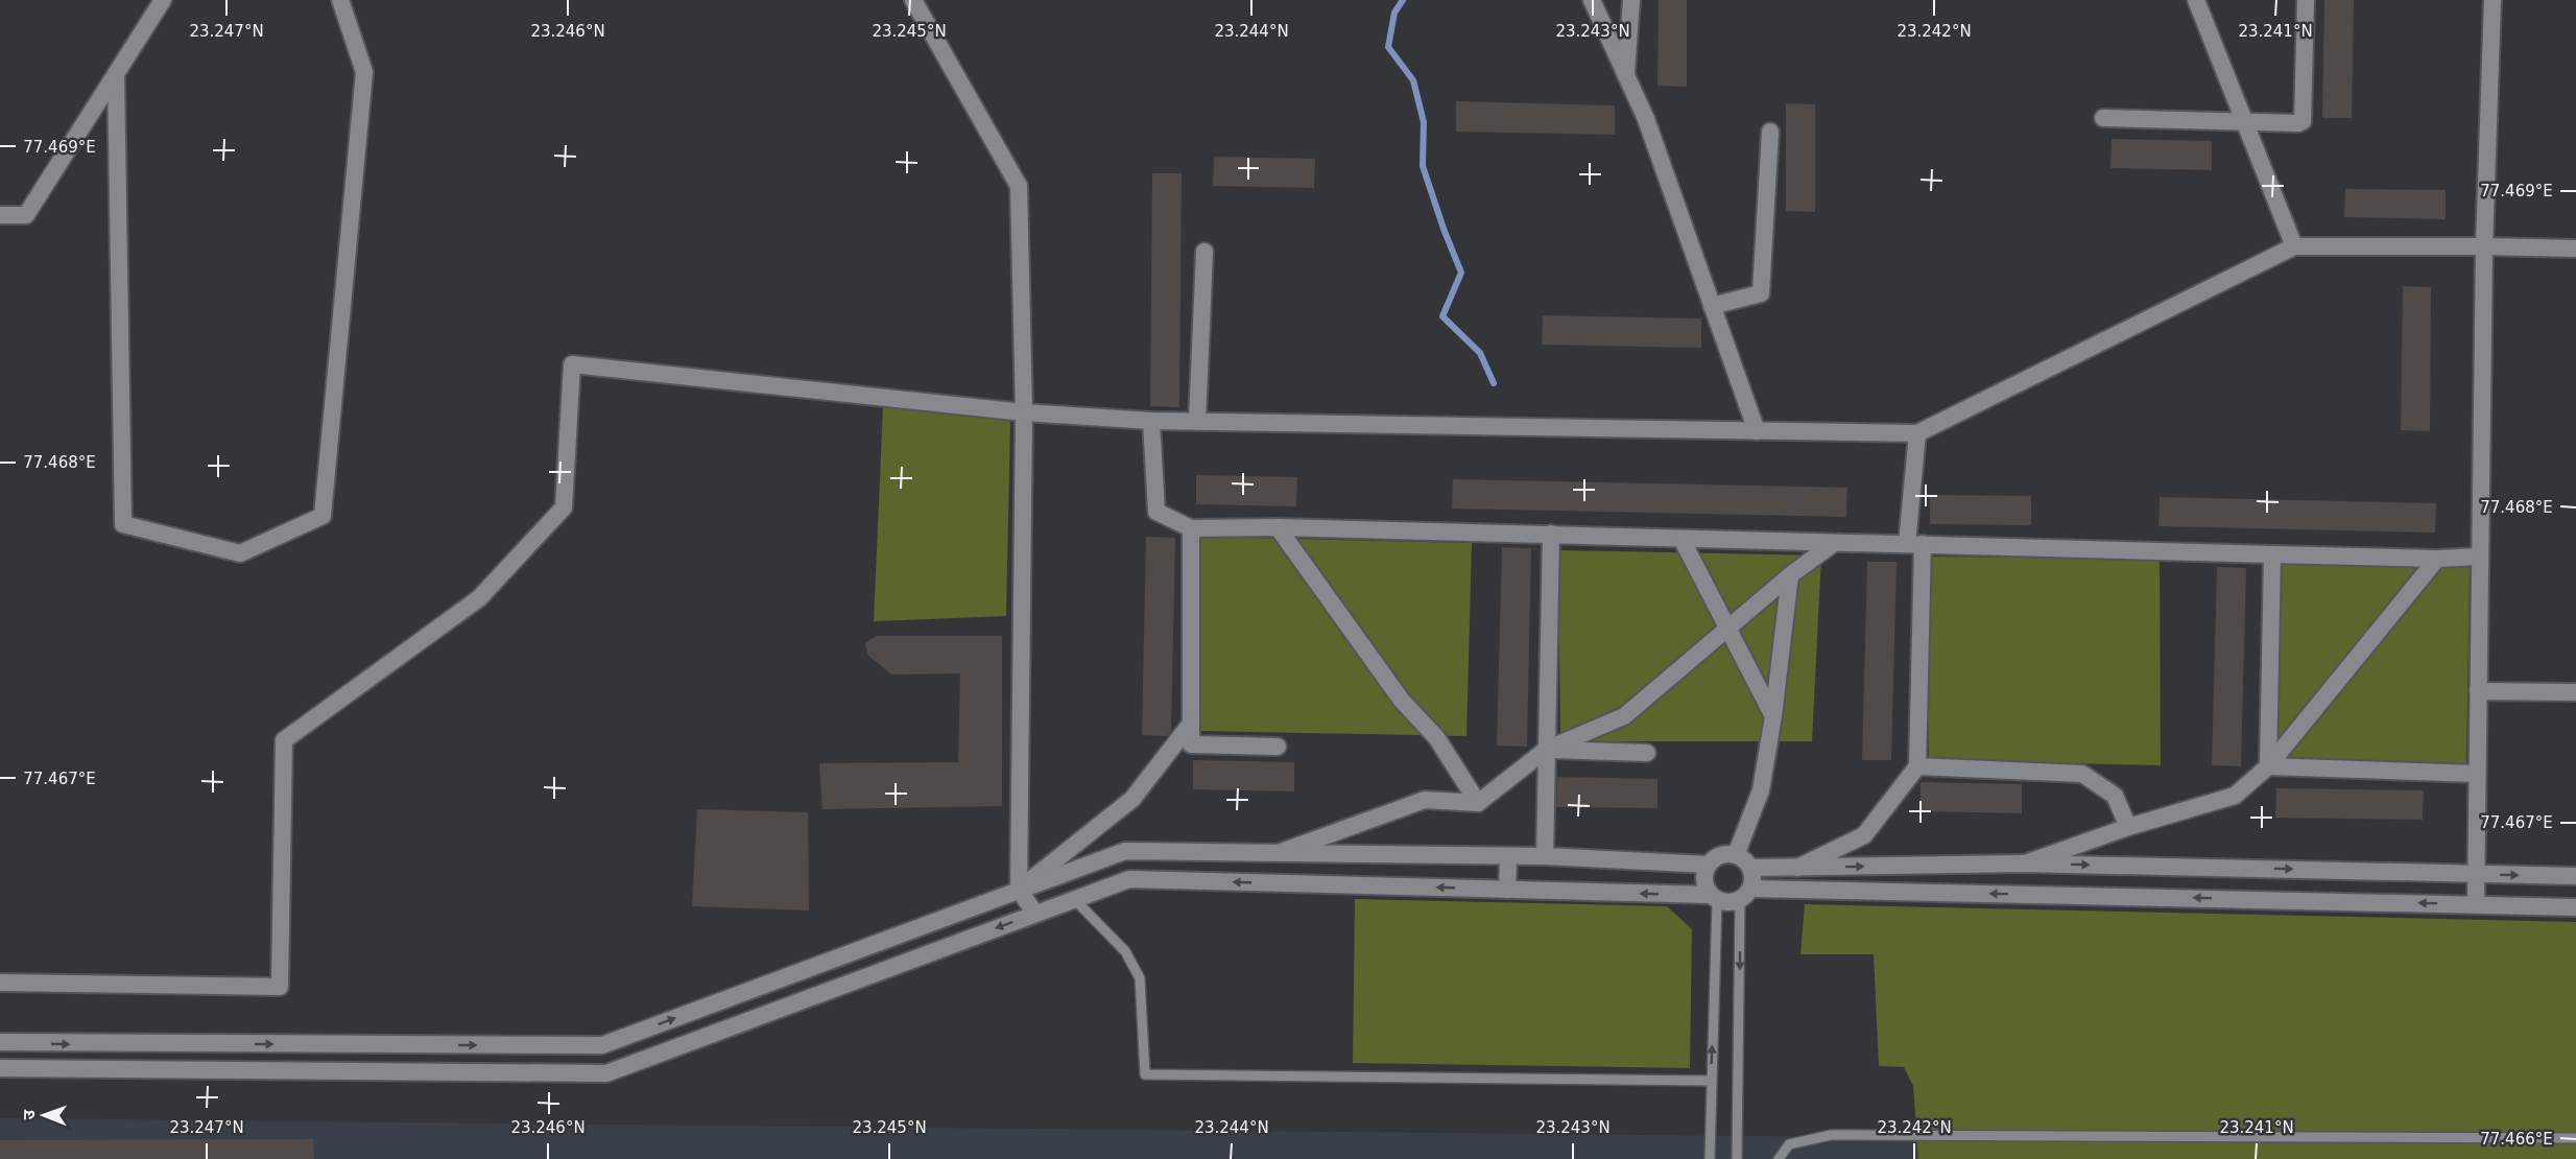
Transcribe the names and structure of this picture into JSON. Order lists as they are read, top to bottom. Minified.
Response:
{"north":"left","coordinates":["23.247°N","23.246°N","23.245°N","23.244°N","23.243°N","23.242°N","23.241°N","77.469°E","77.468°E","77.467°E","77.466°E"]}
